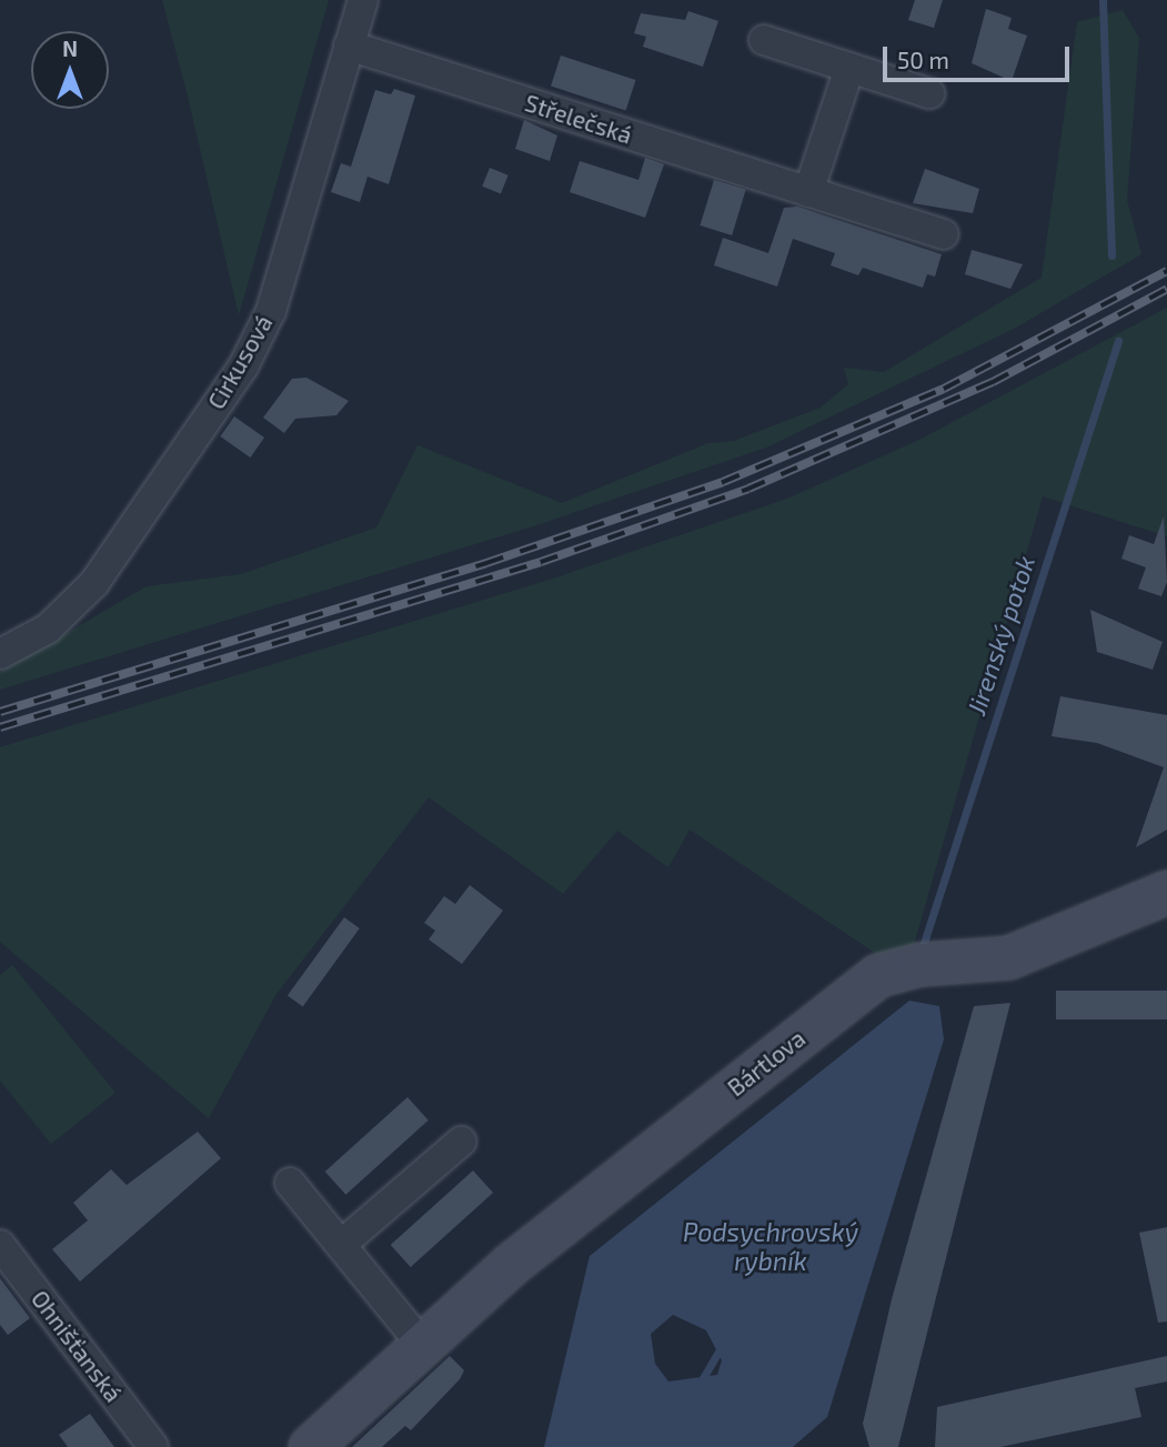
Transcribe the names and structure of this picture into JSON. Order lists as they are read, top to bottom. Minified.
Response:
{"streets":{"street":["Střelečská","Cirkusová","Bártlova","Ohnišťanská"]},"crossings":[["Střelečská","Cirkusová"]],"water":["Jirenský potok","Podsychrovský rybník"],"scale_bar":"50 m","north":"top"}
